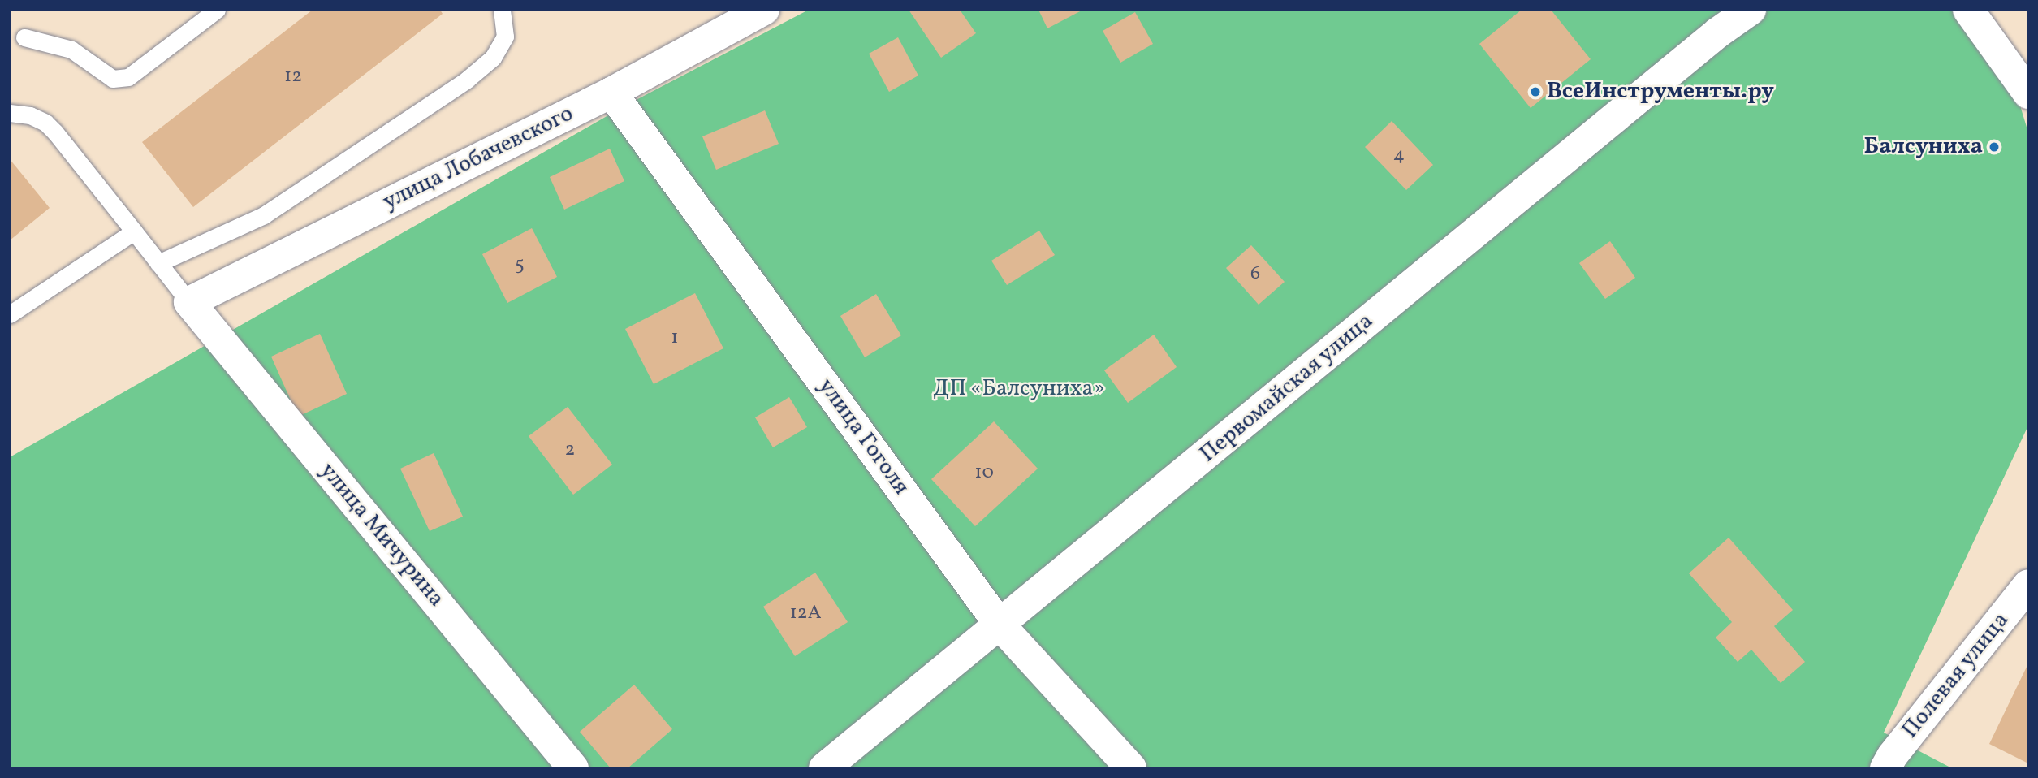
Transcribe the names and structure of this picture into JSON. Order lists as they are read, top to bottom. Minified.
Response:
{"streets":{"street":["улица Лобачевского","Первомайская улица","улица Гоголя","улица Мичурина","Полевая улица"]},"crossings":[["улица Лобачевского","улица Гоголя"],["улица Лобачевского","улица Мичурина"],["Первомайская улица","улица Гоголя"]],"parks":["ДП «Балсуниха»"],"places":["ВсеИнструменты.ру","Балсуниха"],"house_numbers":["12","4","5","6","1","2","10","12А"]}
